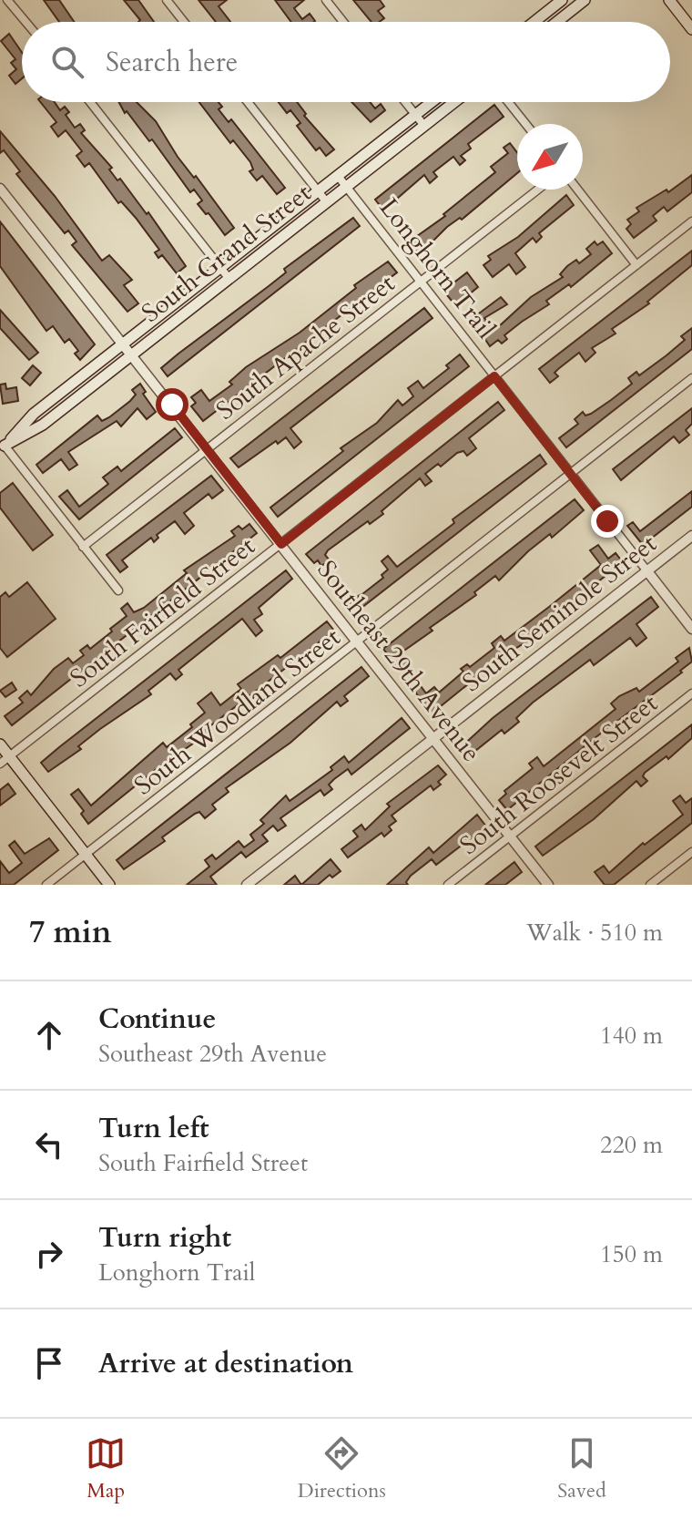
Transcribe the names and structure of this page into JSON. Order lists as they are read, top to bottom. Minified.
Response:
{"streets":{"main road":["South Grand Street"],"street":["Longhorn Trail","South Apache Street","South Fairfield Street","South Seminole Street","Southeast 29th Avenue","South Woodland Street","South Roosevelt Street"]},"crossings":[["South Grand Street","Longhorn Trail"],["South Grand Street","Southeast 29th Avenue"],["Longhorn Trail","South Apache Street"],["Longhorn Trail","South Fairfield Street"],["Longhorn Trail","South Seminole Street"],["Longhorn Trail","South Woodland Street"],["South Apache Street","Southeast 29th Avenue"],["South Fairfield Street","Southeast 29th Avenue"],["South Seminole Street","Southeast 29th Avenue"],["Southeast 29th Avenue","South Woodland Street"],["Southeast 29th Avenue","South Roosevelt Street"]],"north":"bottom left","page":{"search":"Search here","heading":["7 min","Walk · 510 m"],"list":[["Continue","Southeast 29th Avenue","140 m"],["Turn left","South Fairfield Street","220 m"],["Turn right","Longhorn Trail","150 m"],"Arrive at destination"],"nav":["Map","Directions","Saved"]}}
